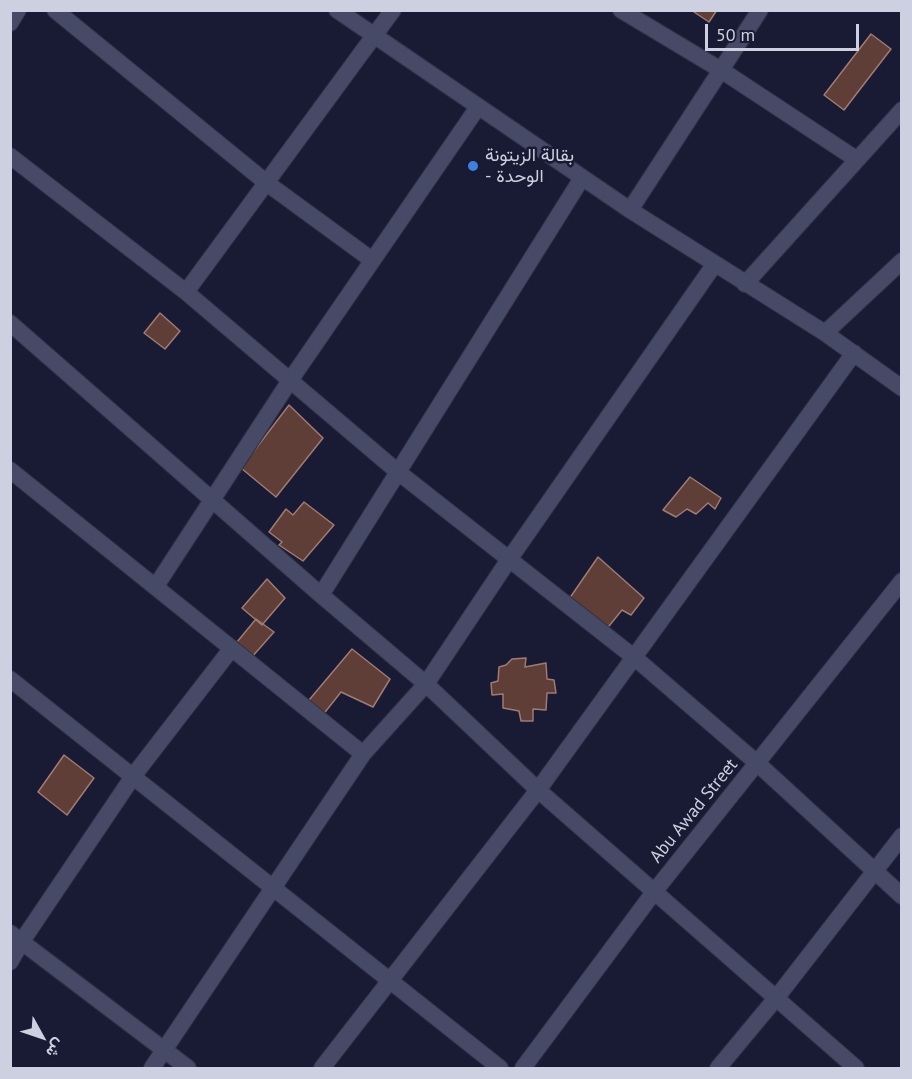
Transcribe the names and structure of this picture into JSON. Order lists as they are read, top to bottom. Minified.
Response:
{"streets":{"street":["Abu Awad Street"]},"places":["بقالة الزيتونة - الوحدة"],"scale_bar":"50 m","north":"bottom right"}
